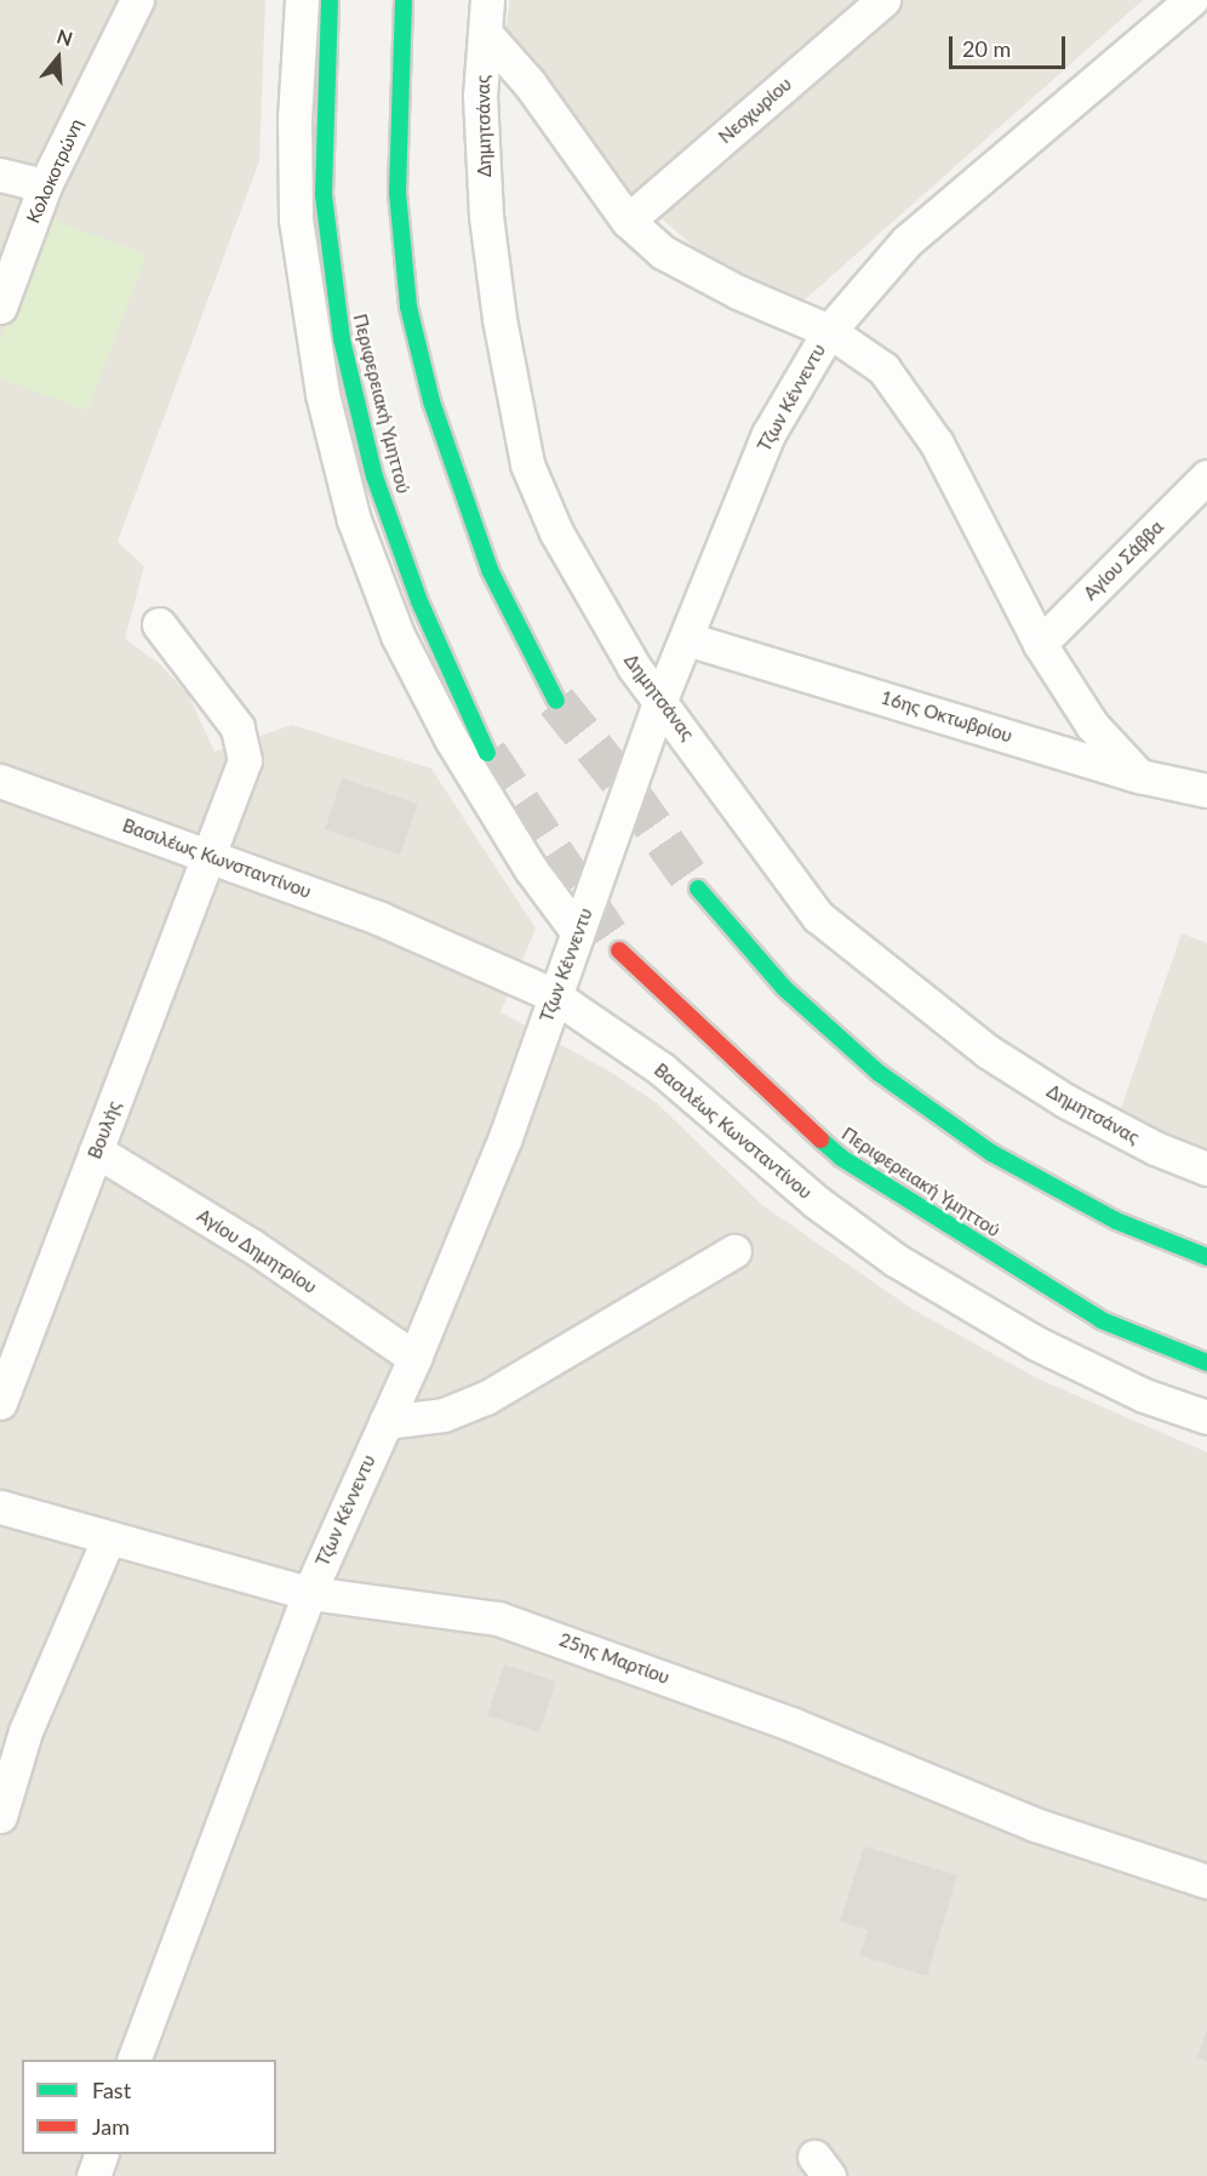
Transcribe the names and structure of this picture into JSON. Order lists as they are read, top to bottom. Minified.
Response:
{"streets":{"highway":["Περιφερειακή Υμηττού"],"street":["Νεοχωρίου","Δημητσάνας","Κολοκοτρώνη","Τζων Κέννεντυ","Αγίου Σάββα","16ης Οκτωβρίου","Βασιλέως Κωνσταντίνου","Βουλής","Αγίου Δημητρίου","25ης Μαρτίου"]},"crossings":[["Δημητσάνας","Τζων Κέννεντυ"],["Τζων Κέννεντυ","16ης Οκτωβρίου"],["Τζων Κέννεντυ","Βασιλέως Κωνσταντίνου"],["Τζων Κέννεντυ","Αγίου Δημητρίου"],["Τζων Κέννεντυ","25ης Μαρτίου"],["Βασιλέως Κωνσταντίνου","Βουλής"],["Βουλής","Αγίου Δημητρίου"]],"legend":["Fast","Jam"],"scale_bar":"20 m","north":"top"}
